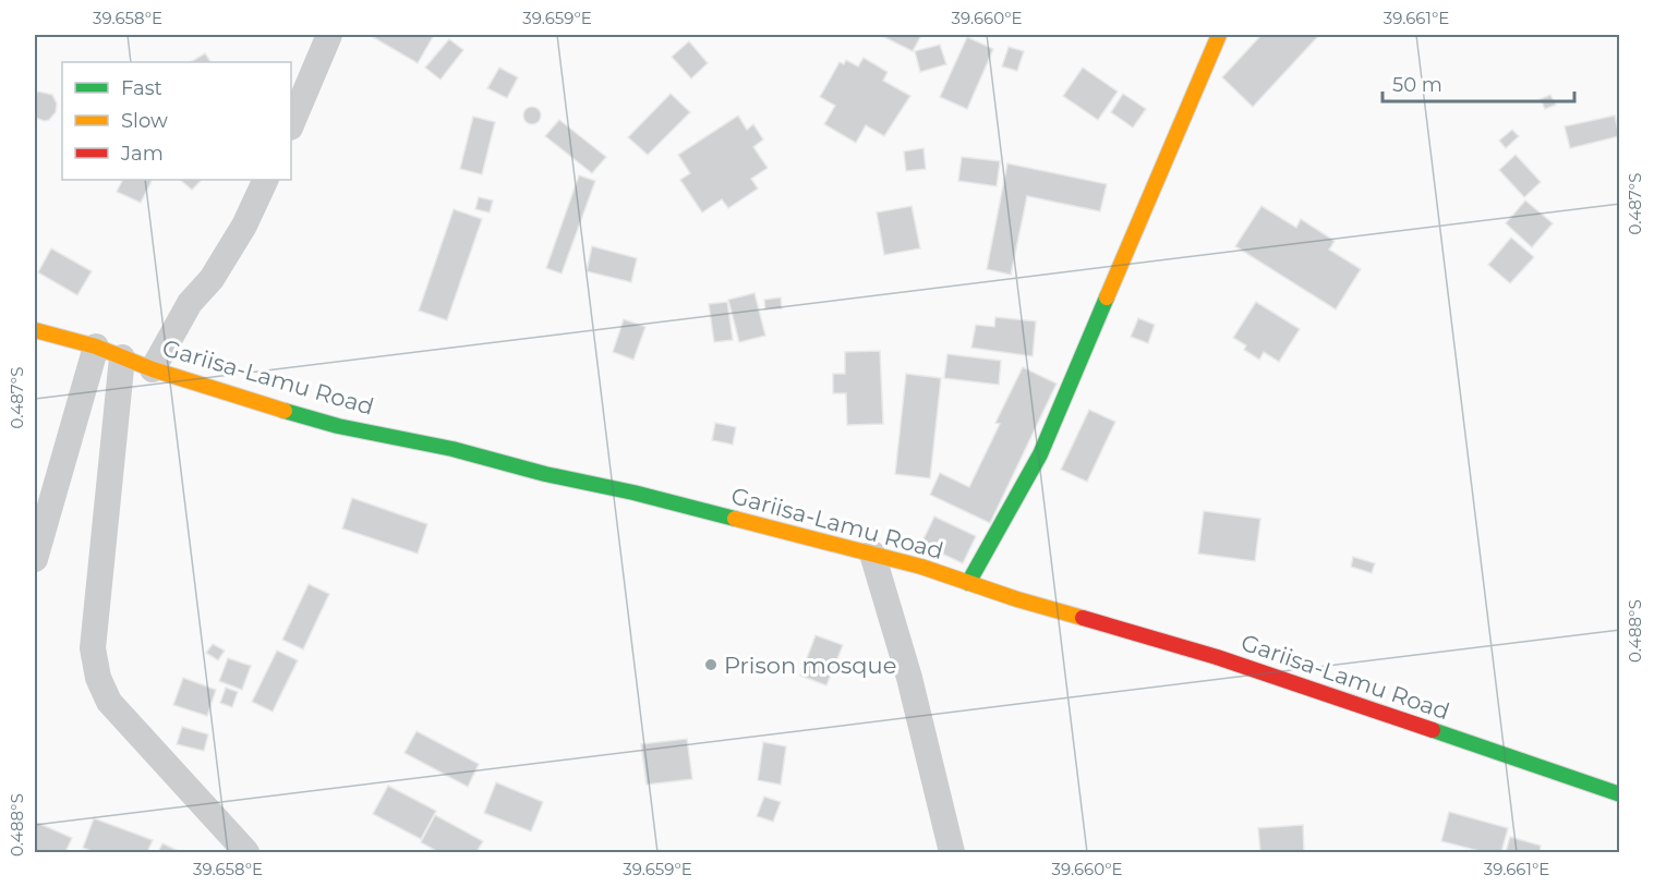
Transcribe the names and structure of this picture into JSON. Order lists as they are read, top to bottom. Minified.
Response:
{"streets":{"street":["Gariisa-Lamu Road"]},"places":["Prison mosque"],"legend":["Fast","Slow","Jam"],"scale_bar":"50 m","coordinates":["39.658°E","39.659°E","39.660°E","39.661°E","0.487°S","0.488°S"]}
